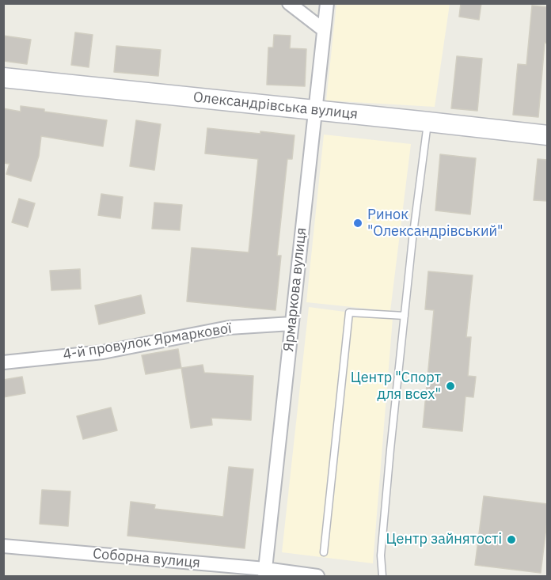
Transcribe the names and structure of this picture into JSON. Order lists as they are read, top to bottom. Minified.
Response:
{"streets":{"main road":["Олександрівська вулиця"],"street":["Ярмаркова вулиця","4-й провулок Ярмаркової","Соборна вулиця"]},"crossings":[["Олександрівська вулиця","Ярмаркова вулиця"],["Ярмаркова вулиця","4-й провулок Ярмаркової"],["Ярмаркова вулиця","Соборна вулиця"]],"places":["Ринок \"Олександрівський\"","Центр \"Спорт для всех\"","Центр зайнятості"]}
